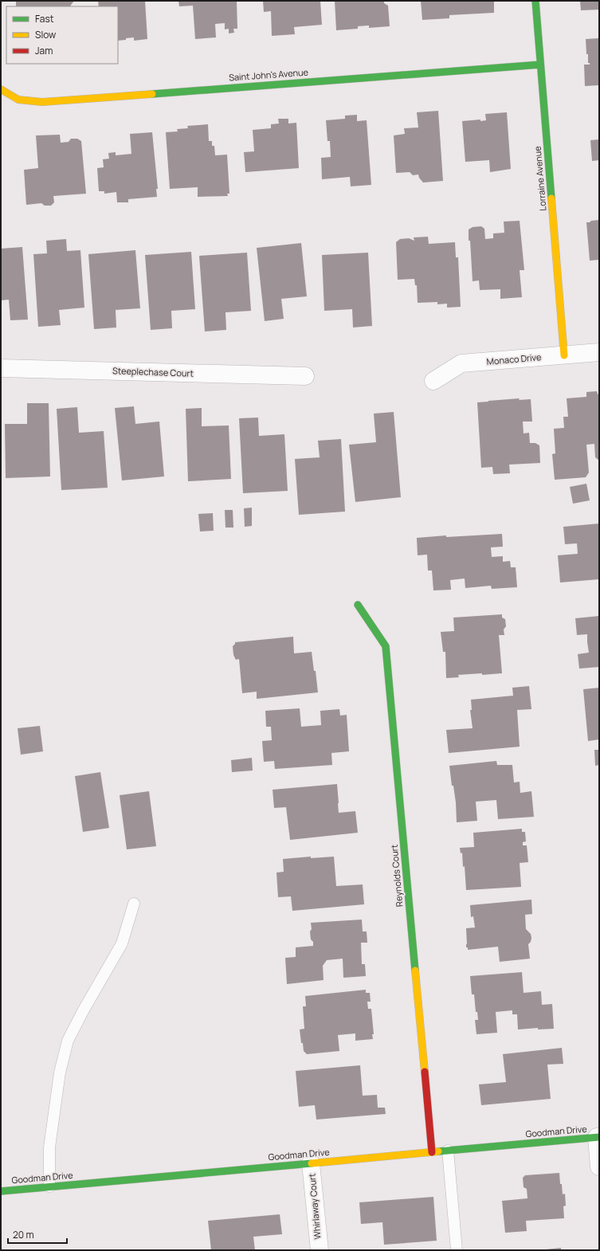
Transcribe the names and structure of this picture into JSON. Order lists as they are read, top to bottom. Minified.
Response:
{"streets":{"street":["Saint John's Avenue","Lorraine Avenue","Monaco Drive","Steeplechase Court","Reynolds Court","Goodman Drive","Whirlaway Court"]},"crossings":[["Saint John's Avenue","Lorraine Avenue"],["Lorraine Avenue","Monaco Drive"],["Reynolds Court","Goodman Drive"],["Goodman Drive","Whirlaway Court"]],"legend":["Fast","Slow","Jam"],"scale_bar":"20 m"}
